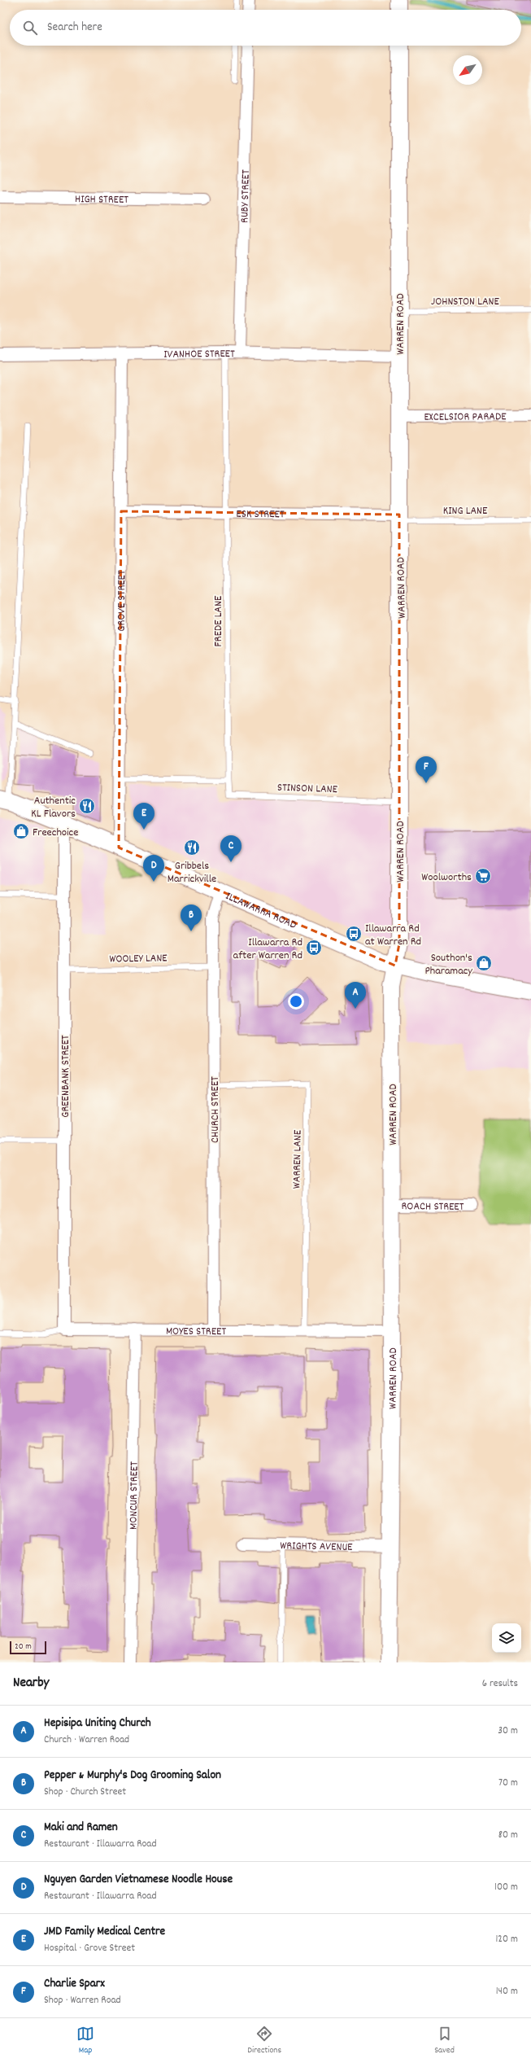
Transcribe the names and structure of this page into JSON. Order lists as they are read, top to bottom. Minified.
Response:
{"streets":{"street":["RUBY STREET","HIGH STREET","WARREN ROAD","IVANHOE STREET","EXCELSIOR PARADE","ESK STREET","GROVE STREET","ILLAWARRA ROAD","GREENBANK STREET","CHURCH STREET","ROACH STREET","MOYES STREET","MONCUR STREET","WRIGHTS AVENUE"],"lane":["JOHNSTON LANE","KING LANE","FREDE LANE","STINSON LANE","WOOLEY LANE","WARREN LANE"]},"crossings":[["RUBY STREET","IVANHOE STREET"],["JOHNSTON LANE","WARREN ROAD"],["WARREN ROAD","IVANHOE STREET"],["WARREN ROAD","EXCELSIOR PARADE"],["WARREN ROAD","KING LANE"],["WARREN ROAD","ESK STREET"],["WARREN ROAD","STINSON LANE"],["WARREN ROAD","ILLAWARRA ROAD"],["WARREN ROAD","ROACH STREET"],["WARREN ROAD","MOYES STREET"],["WARREN ROAD","WRIGHTS AVENUE"],["IVANHOE STREET","GROVE STREET"],["IVANHOE STREET","FREDE LANE"],["KING LANE","ESK STREET"],["ESK STREET","GROVE STREET"],["ESK STREET","FREDE LANE"],["GROVE STREET","ILLAWARRA ROAD"],["FREDE LANE","STINSON LANE"],["ILLAWARRA ROAD","GREENBANK STREET"],["ILLAWARRA ROAD","CHURCH STREET"],["WOOLEY LANE","GREENBANK STREET"],["WOOLEY LANE","CHURCH STREET"],["GREENBANK STREET","MOYES STREET"],["CHURCH STREET","WARREN LANE"],["CHURCH STREET","MOYES STREET"],["WARREN LANE","MOYES STREET"],["MOYES STREET","MONCUR STREET"]],"places":{"restaurant":["Authentic KL Flavors","Gribbels Marrickville"],"shop":["Freechoice","Southon's Pharamacy"],"supermarket":["Woolworths"],"bus stop":["Illawarra Rd at Warren Rd","Illawarra Rd after Warren Rd"]},"scale_bar":"20 m","north":"bottom left","page":{"search":"Search here","pins":["F","E","C","D","B","A"],"scale":"20 m","heading":["Nearby","6 results"],"list":[{"mark":"A","name":"Hepisipa Uniting Church","note":"Church · Warren Road","value":"30 m"},{"mark":"B","name":"Pepper & Murphy's Dog Grooming Salon","note":"Shop · Church Street","value":"70 m"},{"mark":"C","name":"Maki and Ramen","note":"Restaurant · Illawarra Road","value":"80 m"},{"mark":"D","name":"Nguyen Garden Vietnamese Noodle House","note":"Restaurant · Illawarra Road","value":"100 m"},{"mark":"E","name":"JMD Family Medical Centre","note":"Hospital · Grove Street","value":"120 m"},{"mark":"F","name":"Charlie Sparx","note":"Shop · Warren Road","value":"140 m"}],"nav":["Map","Directions","Saved"]}}
